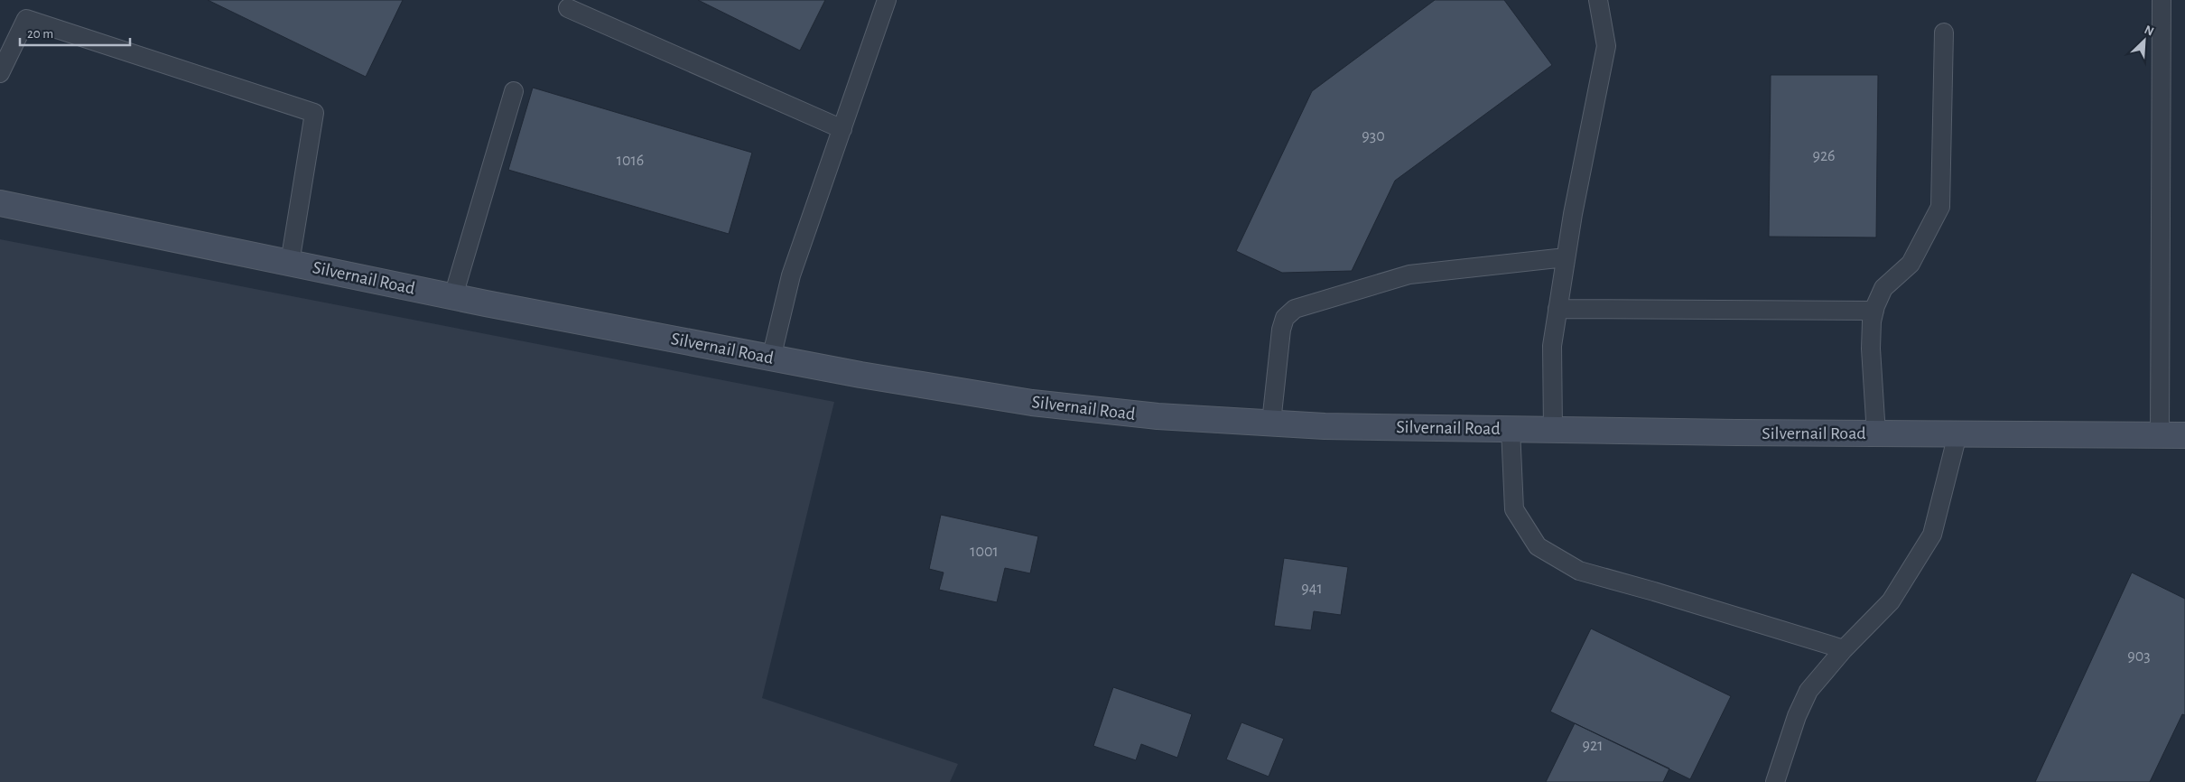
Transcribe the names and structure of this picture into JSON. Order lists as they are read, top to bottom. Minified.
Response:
{"streets":{"street":["Silvernail Road"]},"house_numbers":["930","926","1016","1001","941","903","921"],"scale_bar":"20 m","north":"top right"}
